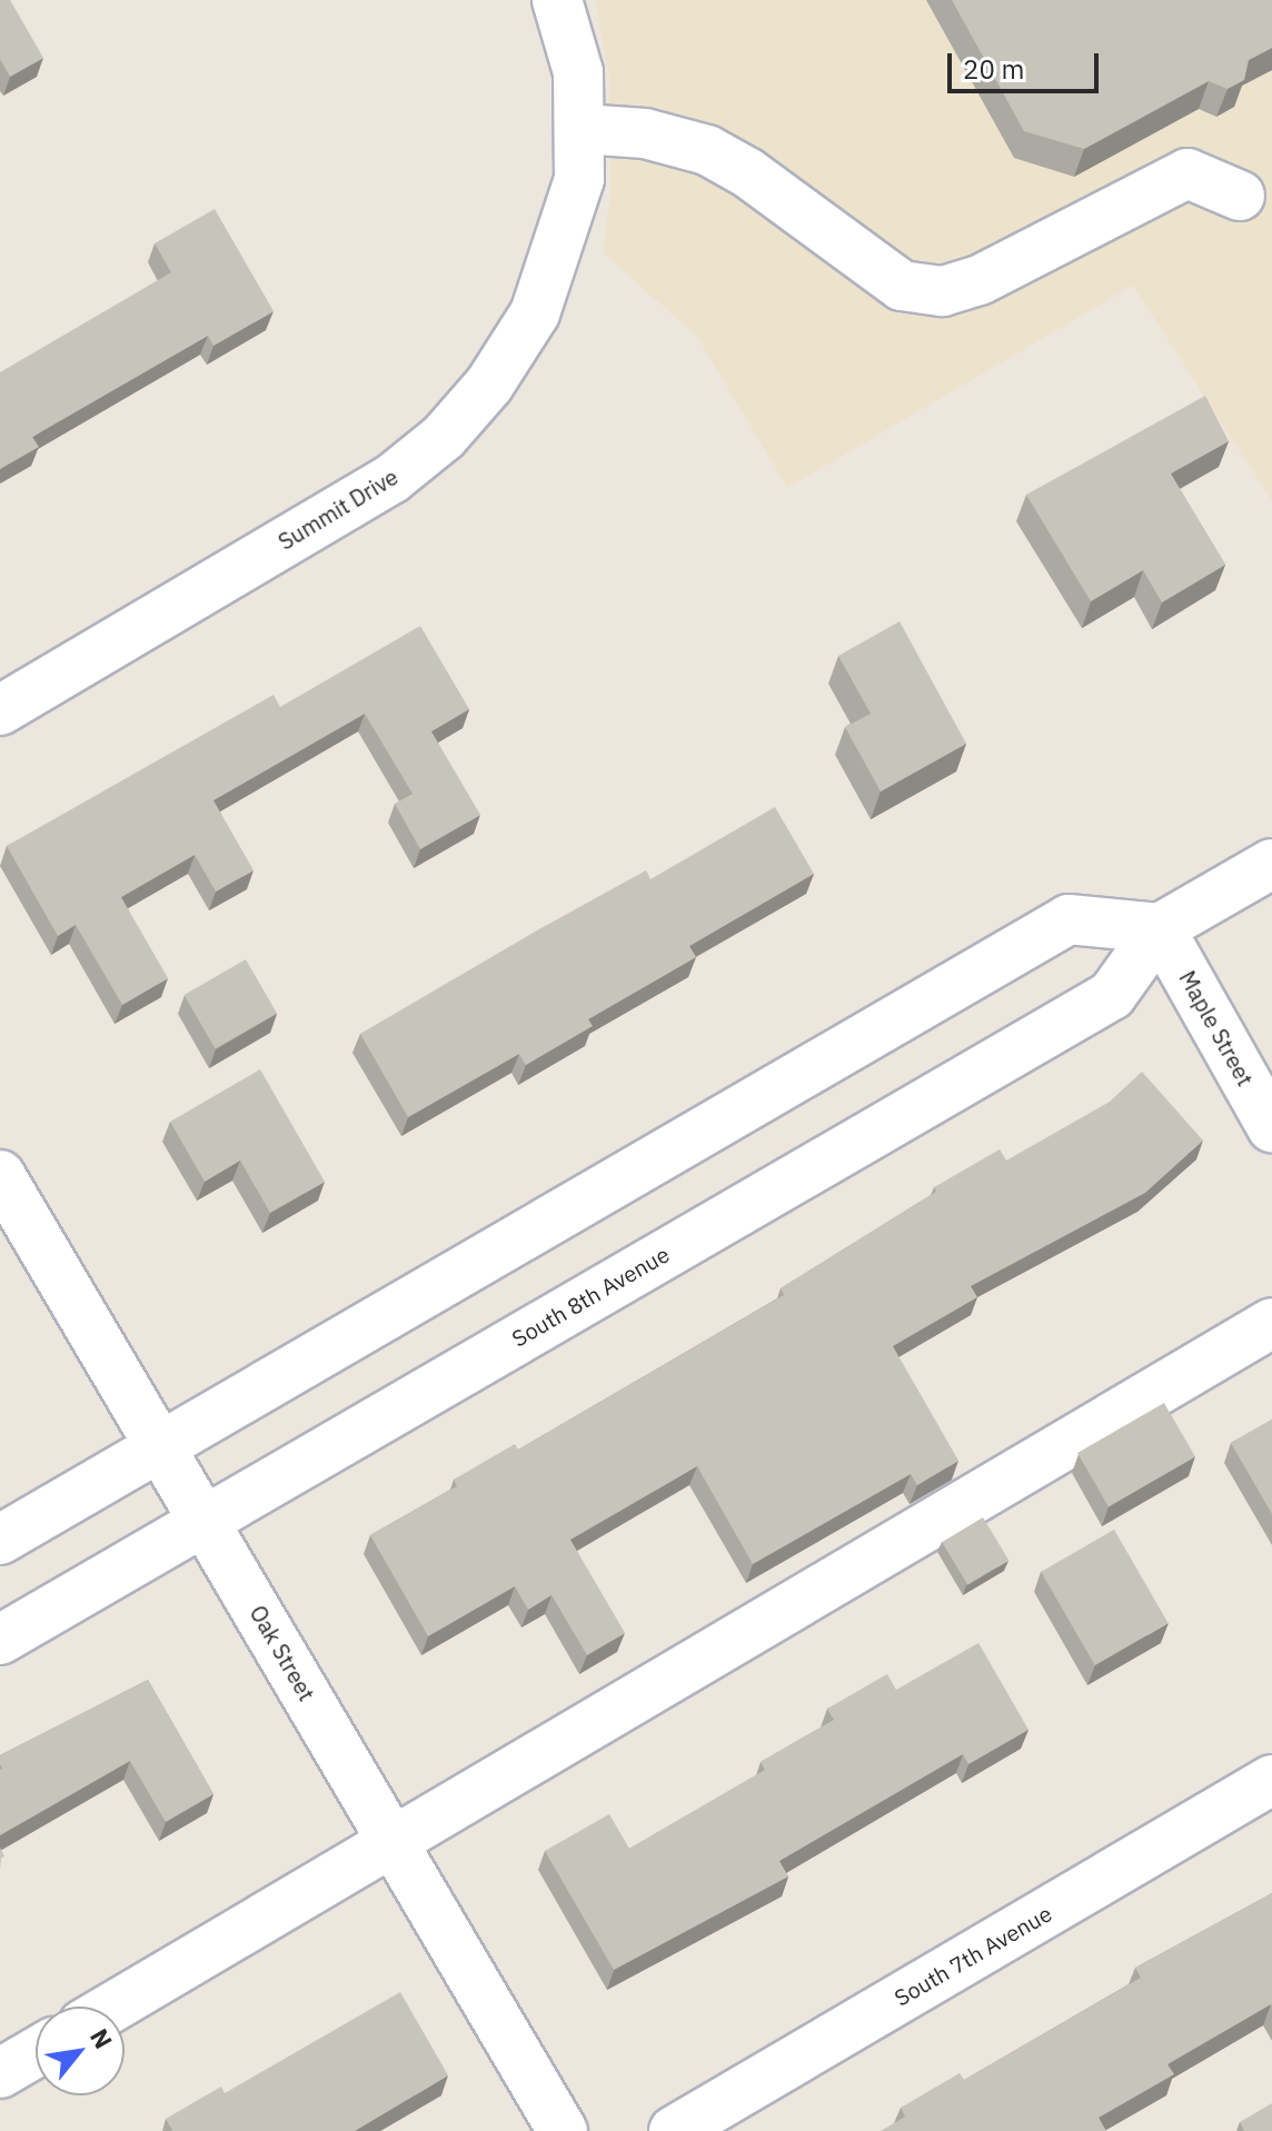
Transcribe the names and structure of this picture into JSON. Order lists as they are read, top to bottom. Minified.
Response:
{"streets":{"street":["Summit Drive","Maple Street","South 8th Avenue","Oak Street","South 7th Avenue"]},"crossings":[["Maple Street","South 8th Avenue"],["South 8th Avenue","Oak Street"]],"scale_bar":"20 m","north":"top right"}
